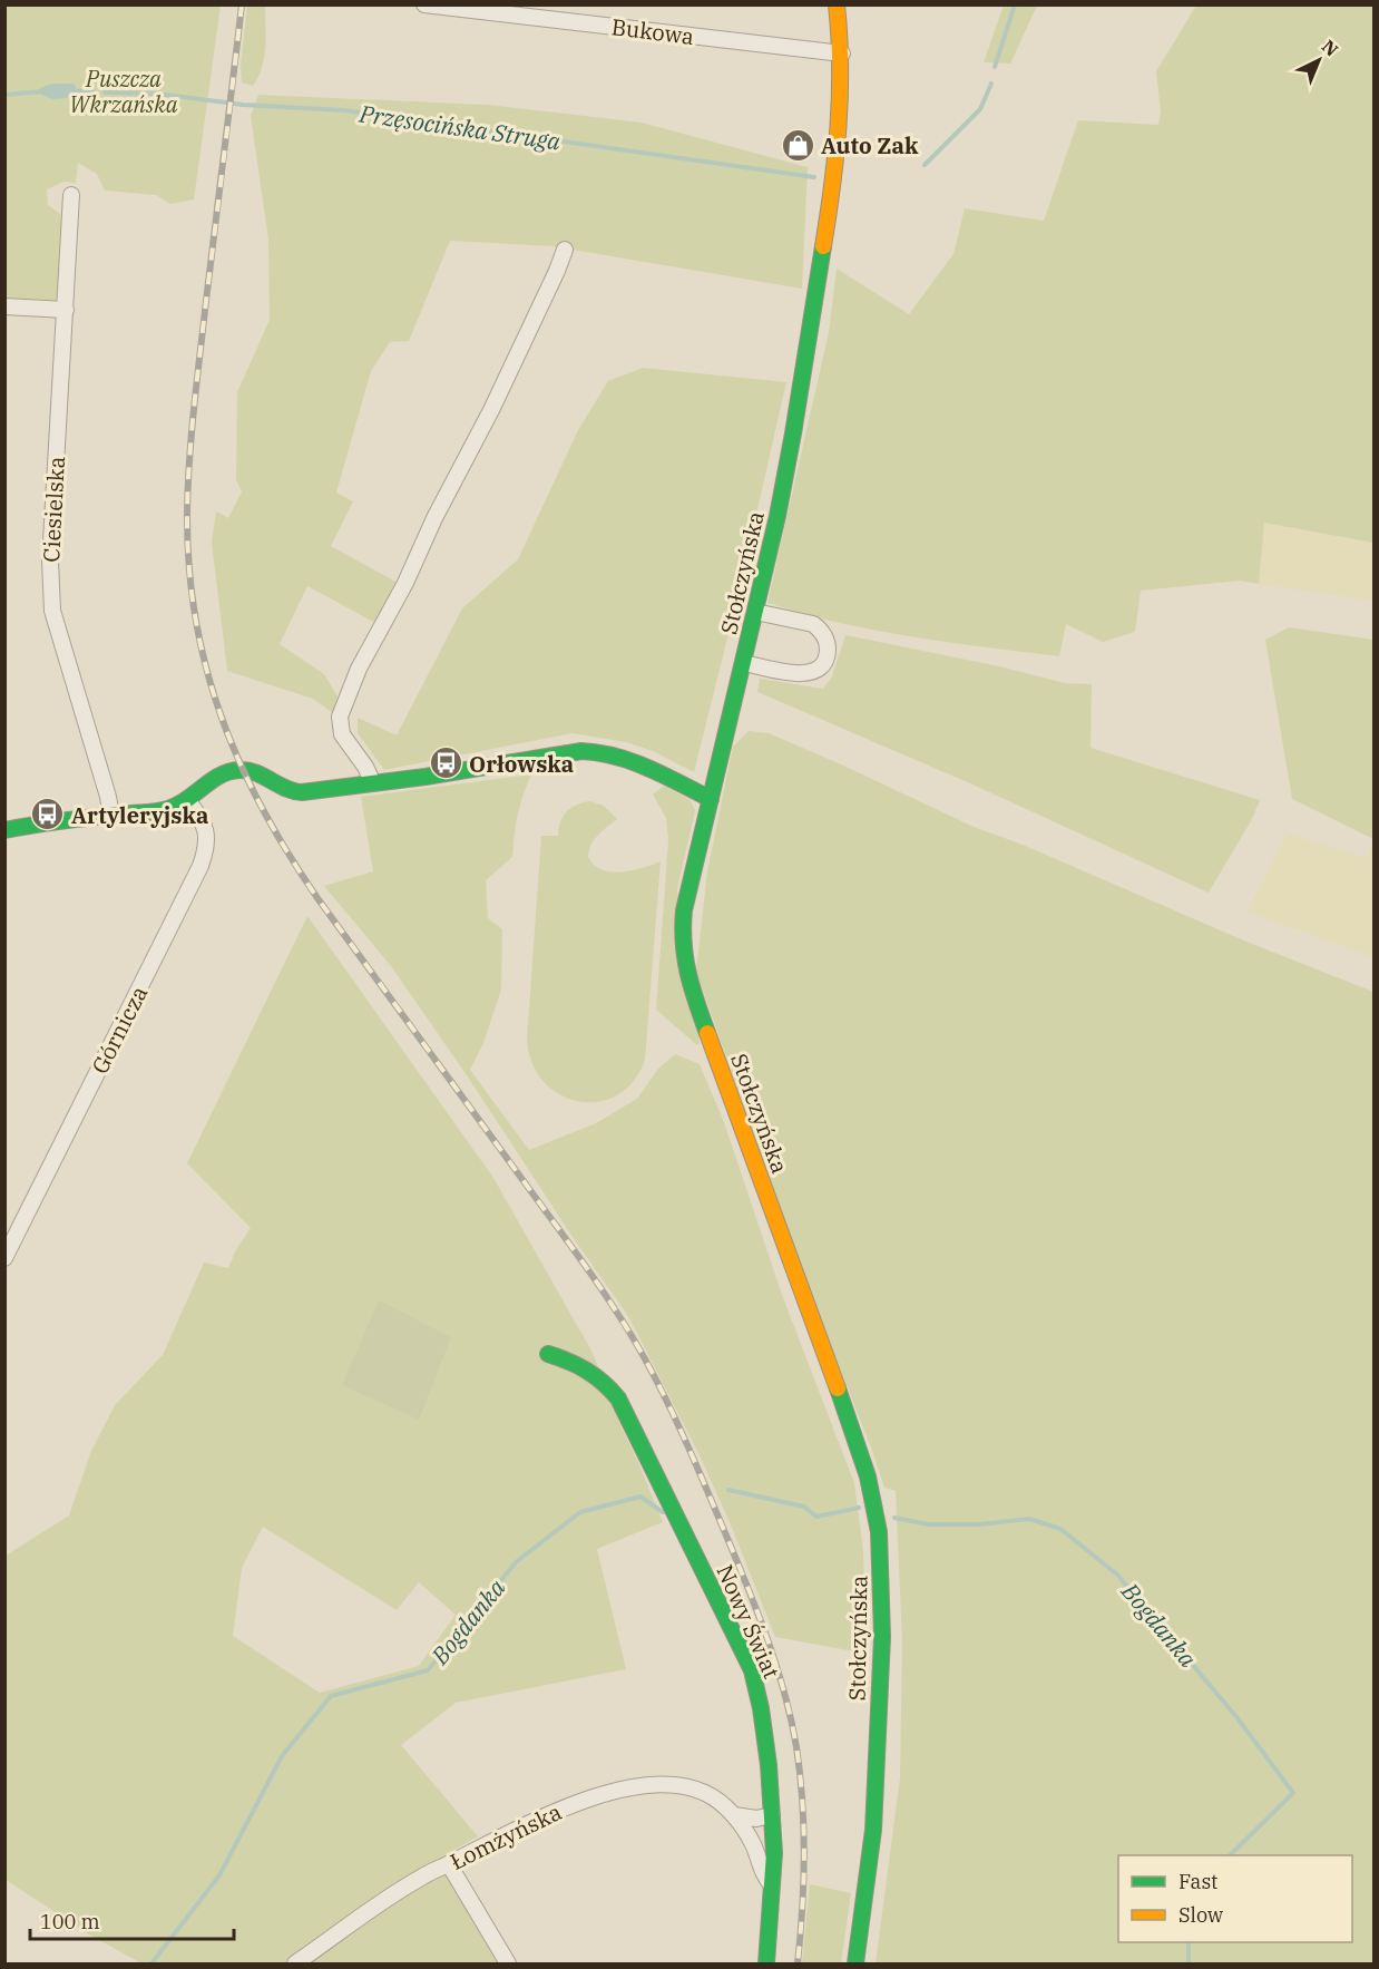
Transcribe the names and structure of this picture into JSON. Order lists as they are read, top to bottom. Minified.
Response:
{"streets":{"street":["Bukowa","Ciesielska","Stołczyńska","Górnicza","Nowy Świat","Łomżyńska"]},"crossings":[["Bukowa","Stołczyńska"],["Nowy Świat","Łomżyńska"]],"water":["Przęsocińska Struga","Bogdanka"],"parks":["Puszcza Wkrzańska"],"places":{"shop":["Auto Zak"],"bus stop":["Orłowska","Artyleryjska"]},"legend":["Fast","Slow"],"scale_bar":"100 m","north":"top right"}
